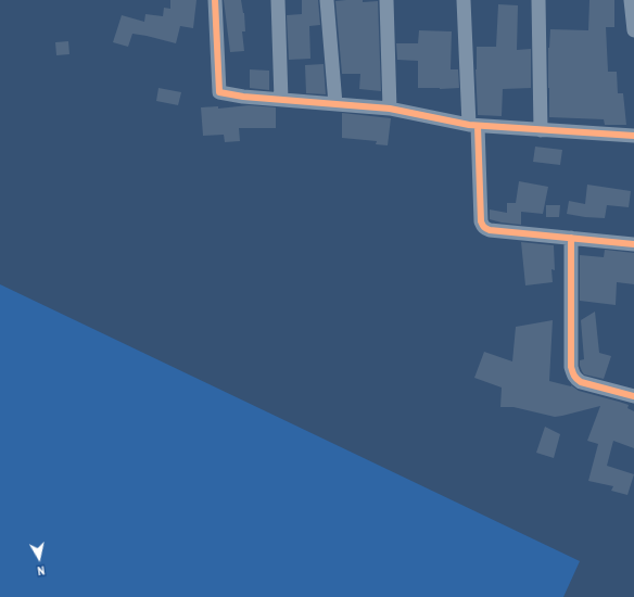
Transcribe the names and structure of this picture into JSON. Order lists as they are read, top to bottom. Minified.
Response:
{"north":"bottom"}
